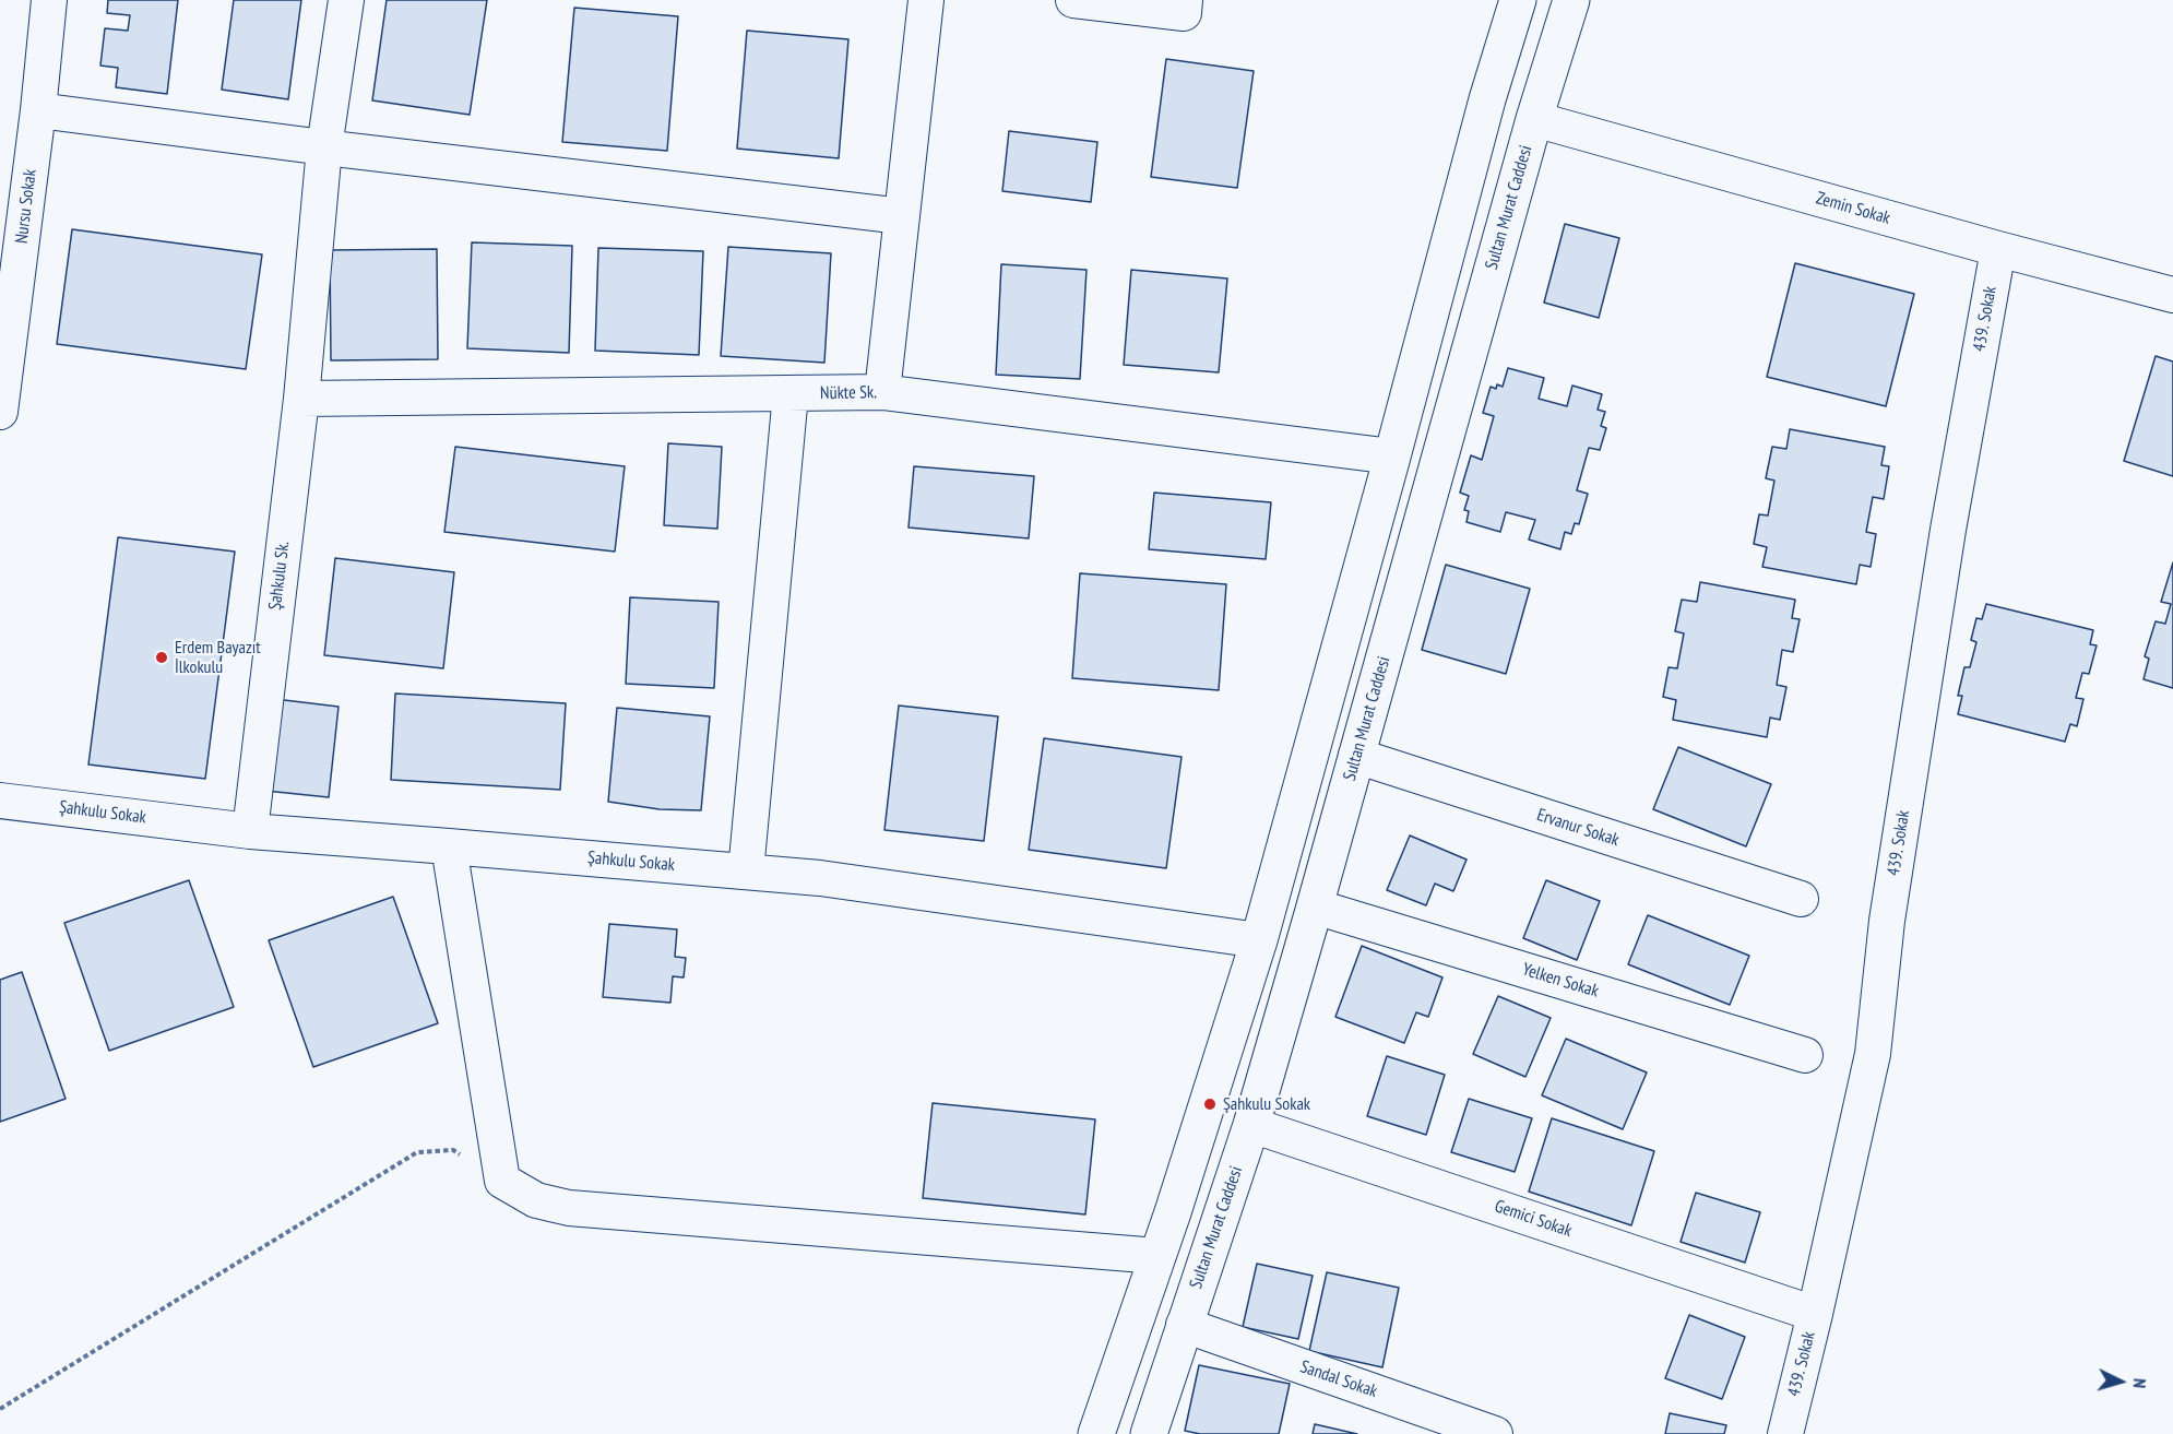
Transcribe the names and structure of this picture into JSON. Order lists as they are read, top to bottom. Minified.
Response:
{"streets":{"main road":["Sultan Murat Caddesi"],"street":["Nursu Sokak","Zemin Sokak","439. Sokak","Nükte Sk.","Şahkulu Sk.","Şahkulu Sokak","Ervanur Sokak","Yelken Sokak","Gemici Sokak","Sandal Sokak"]},"crossings":[["Sultan Murat Caddesi","Zemin Sokak"],["Sultan Murat Caddesi","Ervanur Sokak"],["Sultan Murat Caddesi","Yelken Sokak"],["Sultan Murat Caddesi","Gemici Sokak"],["Sultan Murat Caddesi","Sandal Sokak"],["Zemin Sokak","439. Sokak"],["439. Sokak","Gemici Sokak"],["Nükte Sk.","Şahkulu Sk."],["Şahkulu Sk.","Şahkulu Sokak"]],"places":["Erdem Bayazıt İlkokulu","Şahkulu Sokak"],"north":"right"}
